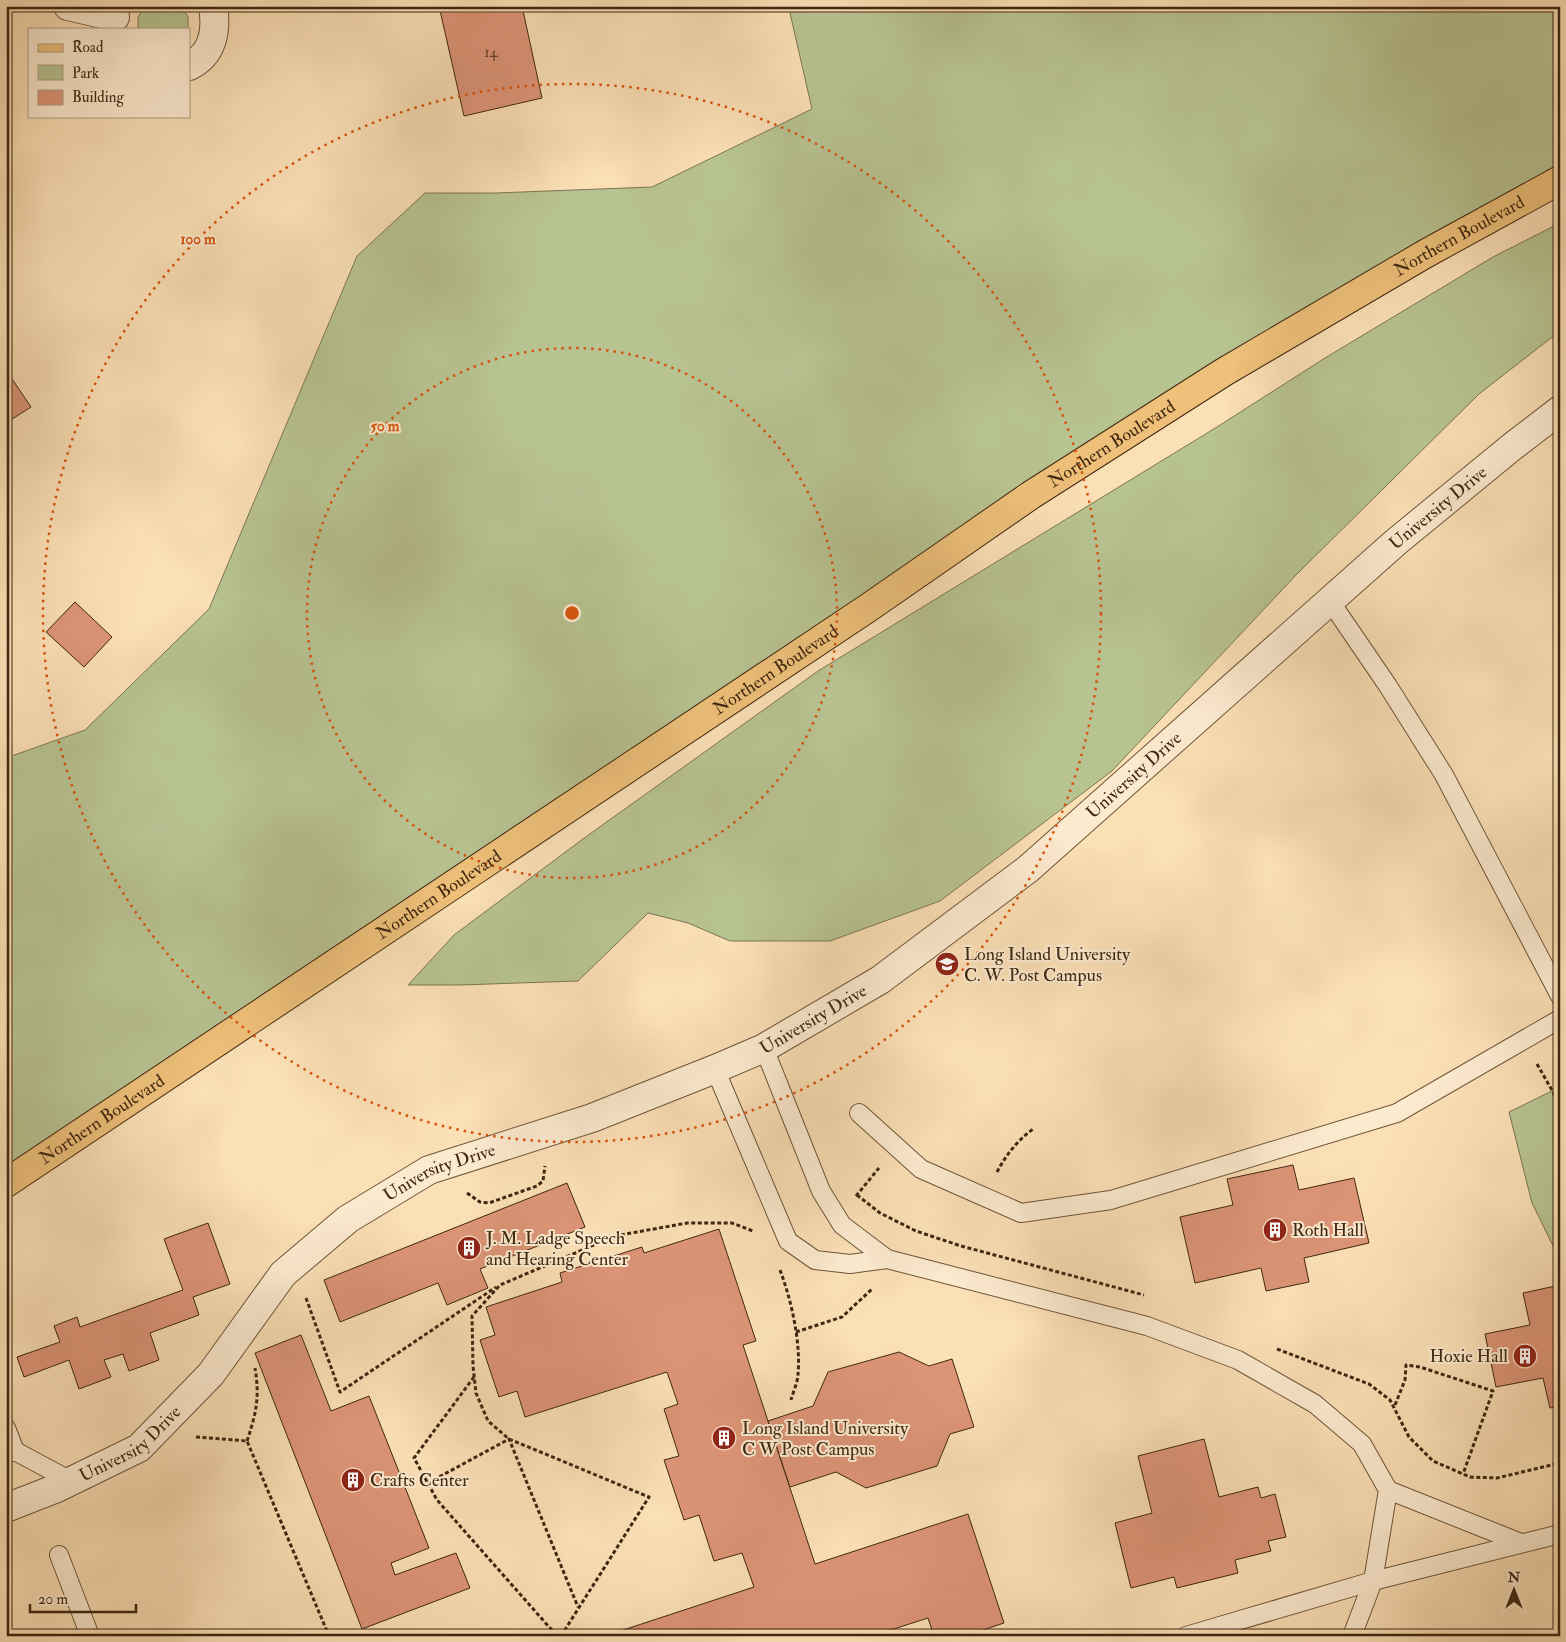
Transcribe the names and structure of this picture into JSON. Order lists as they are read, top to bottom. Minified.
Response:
{"streets":{"main road":["Northern Boulevard"],"street":["University Drive"]},"places":{"school or university":["Long Island University C. W. Post Campus"],"building":["Roth Hall","J. M. Ladge Speech and Hearing Center","Hoxie Hall","Long Island University C W Post Campus","Crafts Center"]},"house_numbers":["14"],"legend":["Road","Park","Building"],"scale_bar":"20 m","north":"top","rings":["100 m","50 m"]}
